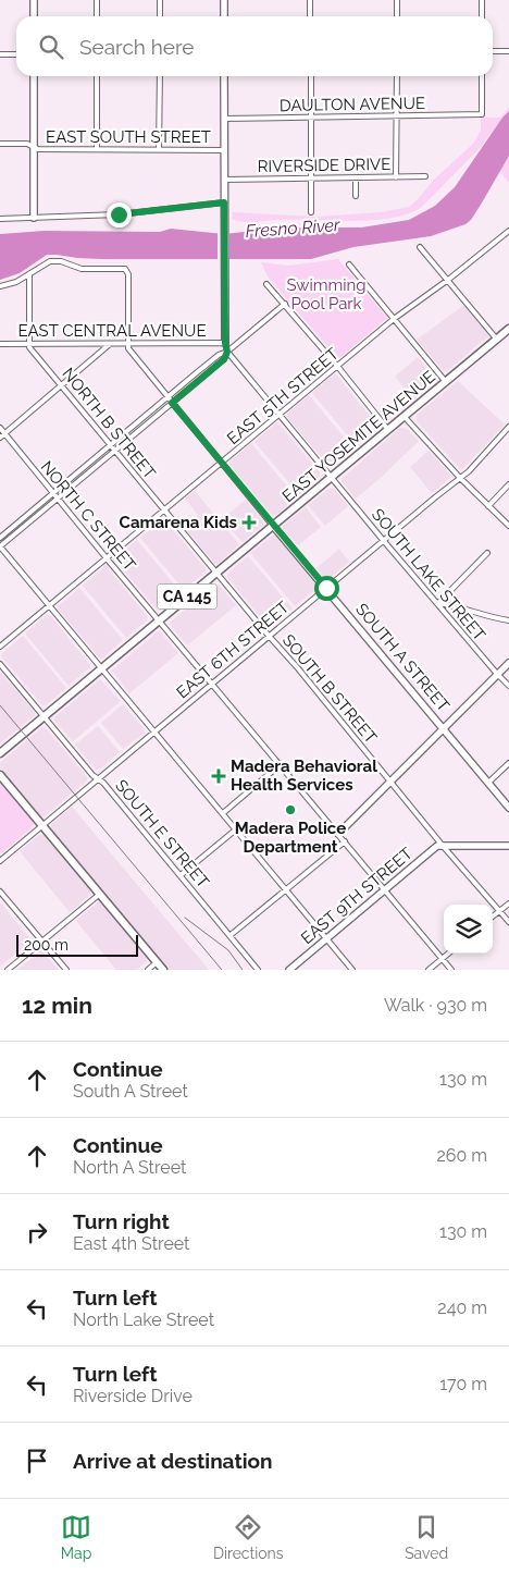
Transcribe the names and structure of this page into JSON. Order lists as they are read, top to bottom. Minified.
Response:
{"streets":{"main road":["EAST YOSEMITE AVENUE","CA 145"],"street":["DAULTON AVENUE","EAST SOUTH STREET","RIVERSIDE DRIVE","EAST CENTRAL AVENUE","EAST 5TH STREET","NORTH B STREET","NORTH C STREET","SOUTH LAKE STREET","EAST 6TH STREET","SOUTH A STREET","SOUTH B STREET","SOUTH E STREET","EAST 9TH STREET"]},"crossings":[["EAST CENTRAL AVENUE","NORTH B STREET"],["EAST 5TH STREET","NORTH B STREET"],["EAST 5TH STREET","NORTH C STREET"],["EAST 5TH STREET","SOUTH LAKE STREET"],["NORTH B STREET","EAST YOSEMITE AVENUE"],["NORTH B STREET","SOUTH B STREET"],["EAST YOSEMITE AVENUE","NORTH C STREET"],["EAST YOSEMITE AVENUE","SOUTH LAKE STREET"],["EAST YOSEMITE AVENUE","SOUTH A STREET"],["EAST YOSEMITE AVENUE","SOUTH B STREET"],["EAST YOSEMITE AVENUE","SOUTH E STREET"],["NORTH C STREET","EAST 6TH STREET"],["NORTH C STREET","EAST 9TH STREET"],["SOUTH LAKE STREET","EAST 6TH STREET"],["EAST 6TH STREET","SOUTH A STREET"],["EAST 6TH STREET","SOUTH B STREET"],["EAST 6TH STREET","SOUTH E STREET"],["SOUTH B STREET","EAST 9TH STREET"]],"water":["Fresno River"],"parks":["Swimming Pool Park"],"places":{"health":["Camarena Kids","Madera Behavioral Health Services"],"other":["Madera Police Department"]},"scale_bar":"200 m","page":{"search":"Search here","scale":"200 m","heading":["12 min","Walk · 930 m"],"list":[["Continue","South A Street","130 m"],["Continue","North A Street","260 m"],["Turn right","East 4th Street","130 m"],["Turn left","North Lake Street","240 m"],["Turn left","Riverside Drive","170 m"],"Arrive at destination"],"nav":["Map","Directions","Saved"]}}
